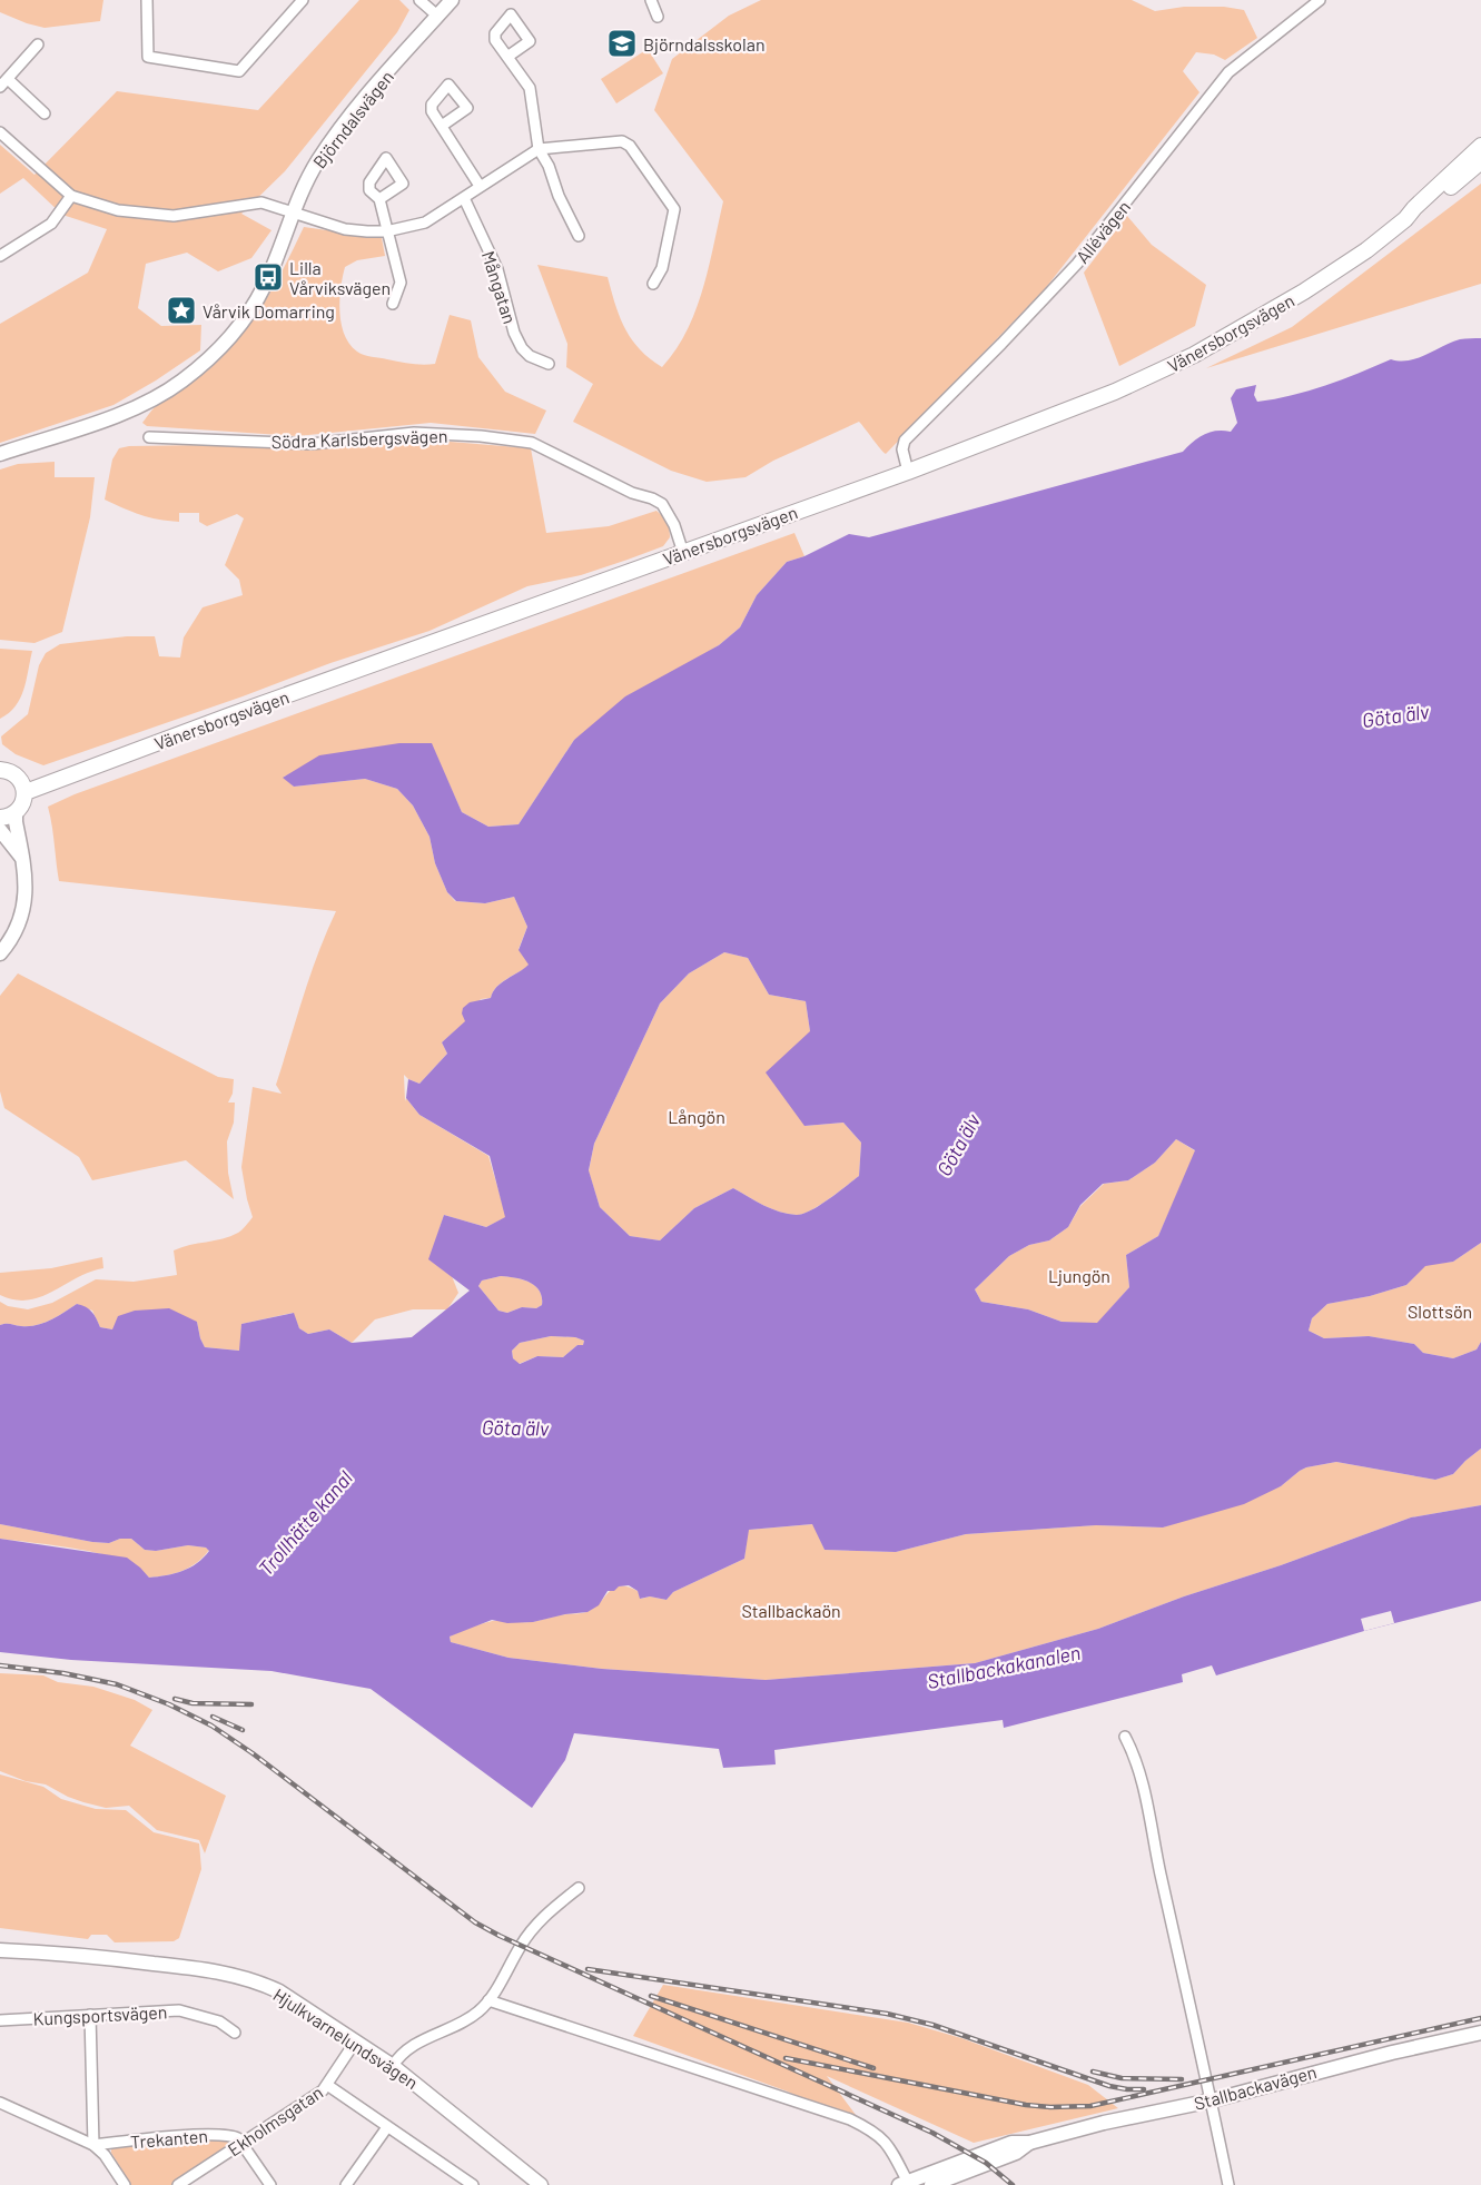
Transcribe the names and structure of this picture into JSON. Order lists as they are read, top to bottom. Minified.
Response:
{"streets":{"main road":["Vänersborgsvägen"],"street":["Björndalsvägen","Allévägen","Mångatan","Södra Karlsbergsvägen","Kungsportsvägen","Hjulkvarnelundsvägen","Stallbackavägen","Ekholmsgatan","Trekanten"]},"crossings":[["Allévägen","Vänersborgsvägen"],["Vänersborgsvägen","Södra Karlsbergsvägen"],["Hjulkvarnelundsvägen","Ekholmsgatan"],["Ekholmsgatan","Trekanten"]],"water":["Göta älv","Trollhätte kanal","Stallbackakanalen"],"parks":["Långön","Ljungön","Slottsön","Stallbackaön"],"places":{"school or university":["Björndalsskolan"],"bus stop":["Lilla Vårviksvägen"],"place":["Vårvik Domarring"]}}
